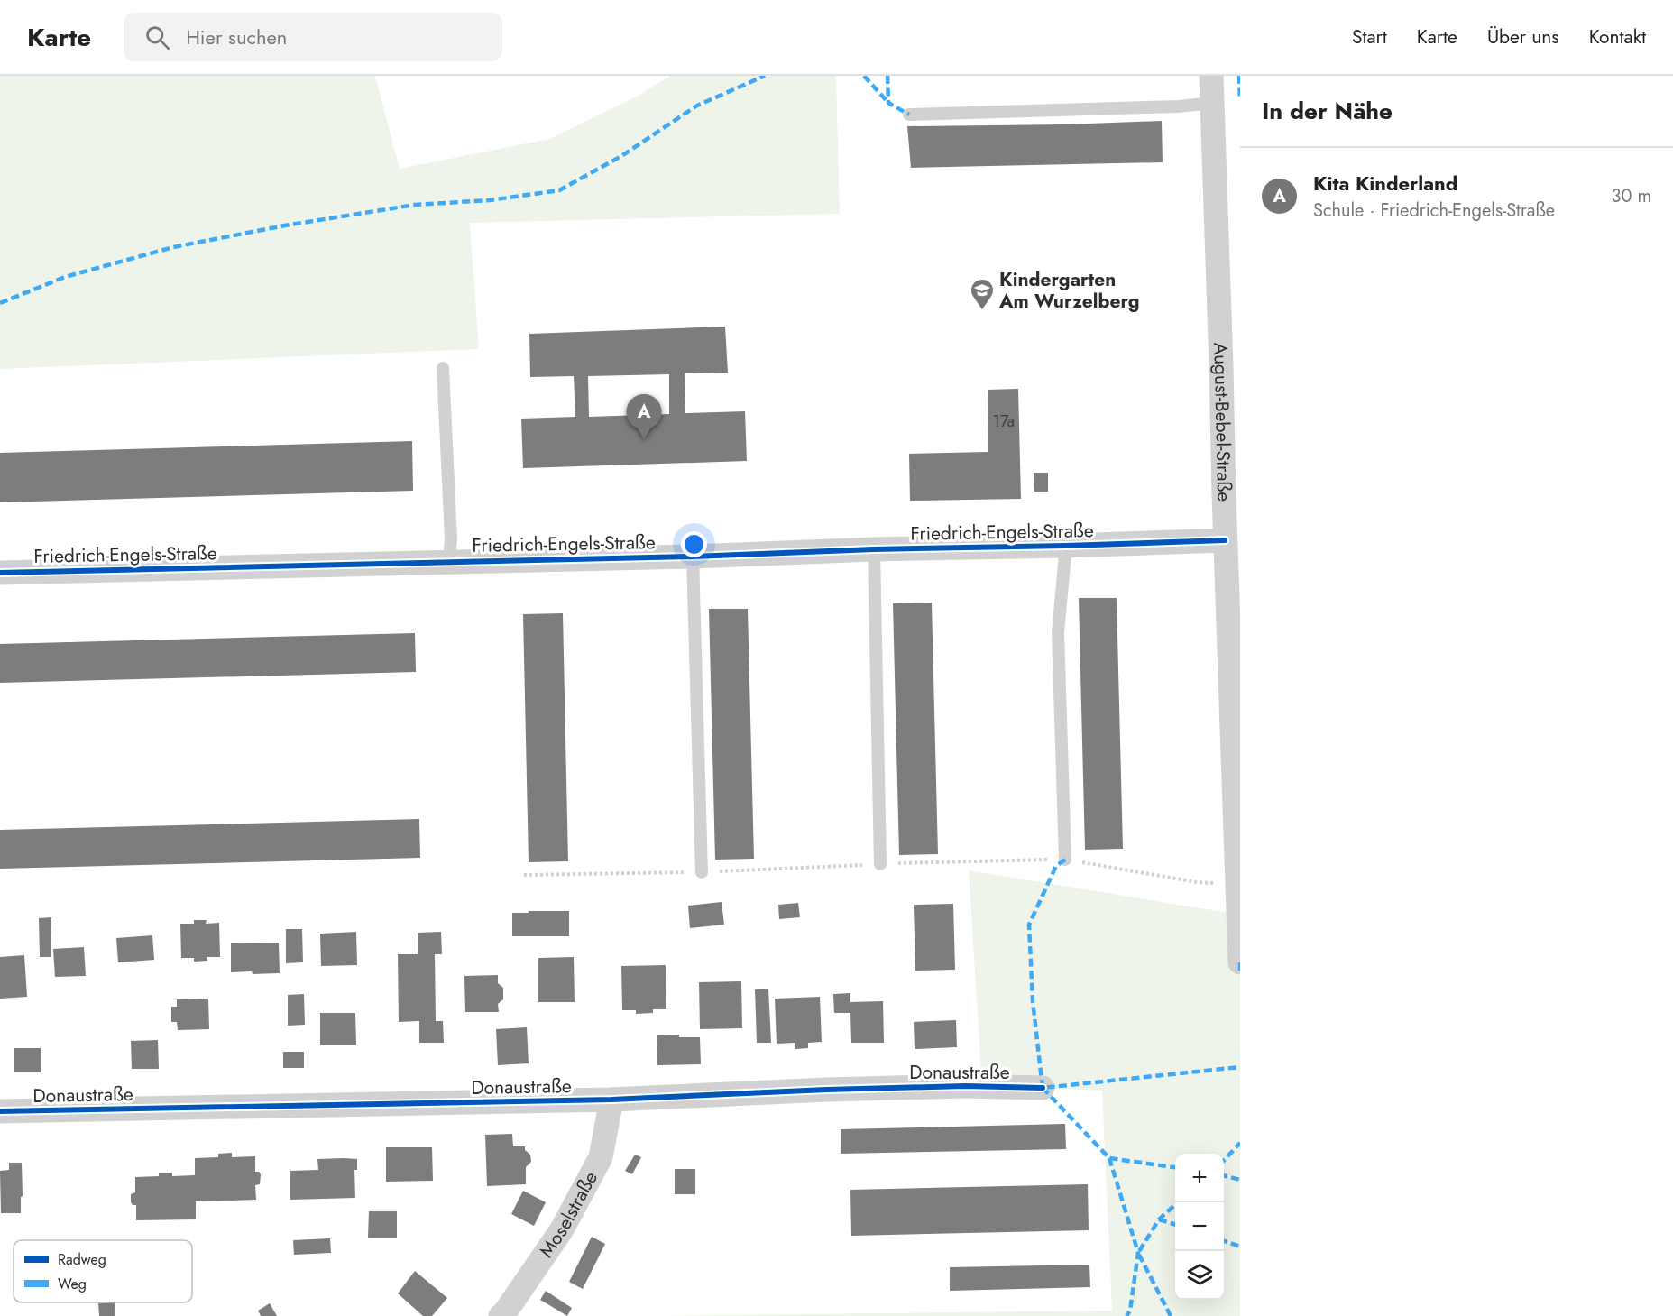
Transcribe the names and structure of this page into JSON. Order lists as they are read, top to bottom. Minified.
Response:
{"streets":{"street":["August-Bebel-Straße","Friedrich-Engels-Straße","Donaustraße","Moselstraße"]},"crossings":[["August-Bebel-Straße","Friedrich-Engels-Straße"],["Donaustraße","Moselstraße"]],"places":{"school or university":["Kindergarten Am Wurzelberg"]},"house_numbers":["17a"],"legend":["Radweg","Weg"],"page":{"header":"Karte","search":"Hier suchen","nav":["Start","Karte","Über uns","Kontakt"],"heading":"In der Nähe","list":[{"mark":"A","name":"Kita Kinderland","note":"Schule · Friedrich-Engels-Straße","value":"30 m"}],"pins":"A","map_buttons":["+","−"]}}
